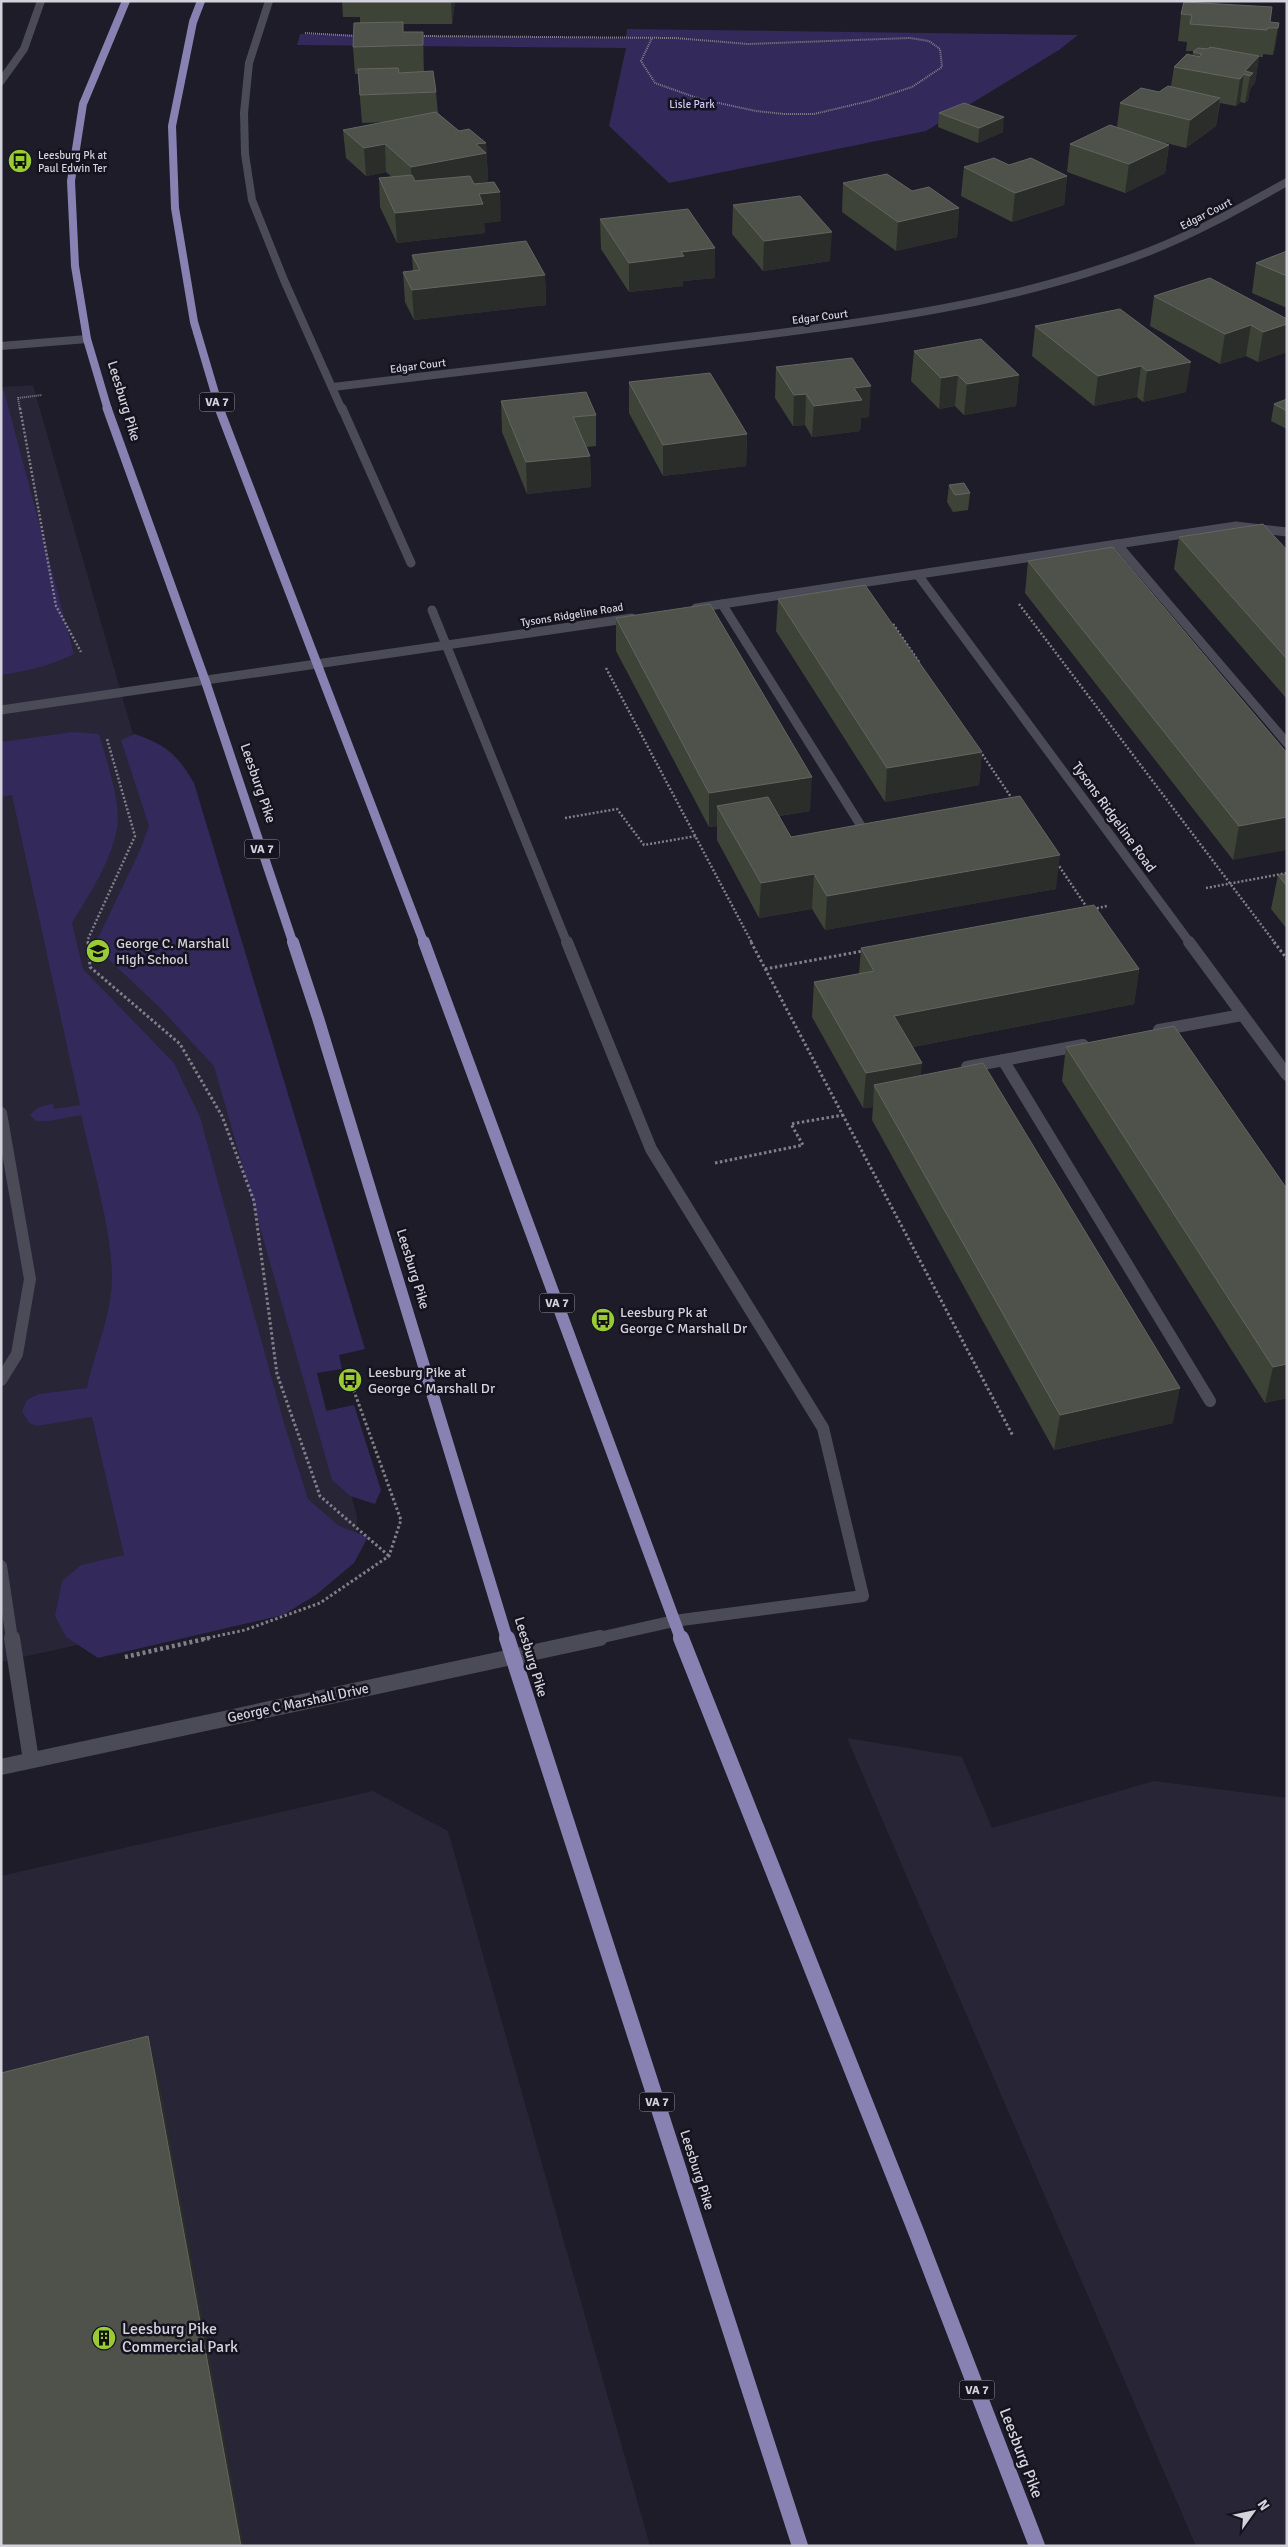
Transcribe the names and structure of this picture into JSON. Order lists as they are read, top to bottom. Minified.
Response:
{"streets":{"main road":["Leesburg Pike","VA 7"],"street":["Edgar Court","Tysons Ridgeline Road","George C Marshall Drive"]},"crossings":[["Leesburg Pike","Tysons Ridgeline Road"],["Leesburg Pike","George C Marshall Drive"]],"parks":["Lisle Park"],"places":{"bus stop":["Leesburg Pk at Paul Edwin Ter","Leesburg Pk at George C Marshall Dr","Leesburg Pike at George C Marshall Dr"],"school or university":["George C. Marshall High School"],"building":["Leesburg Pike Commercial Park"]},"north":"top right"}
